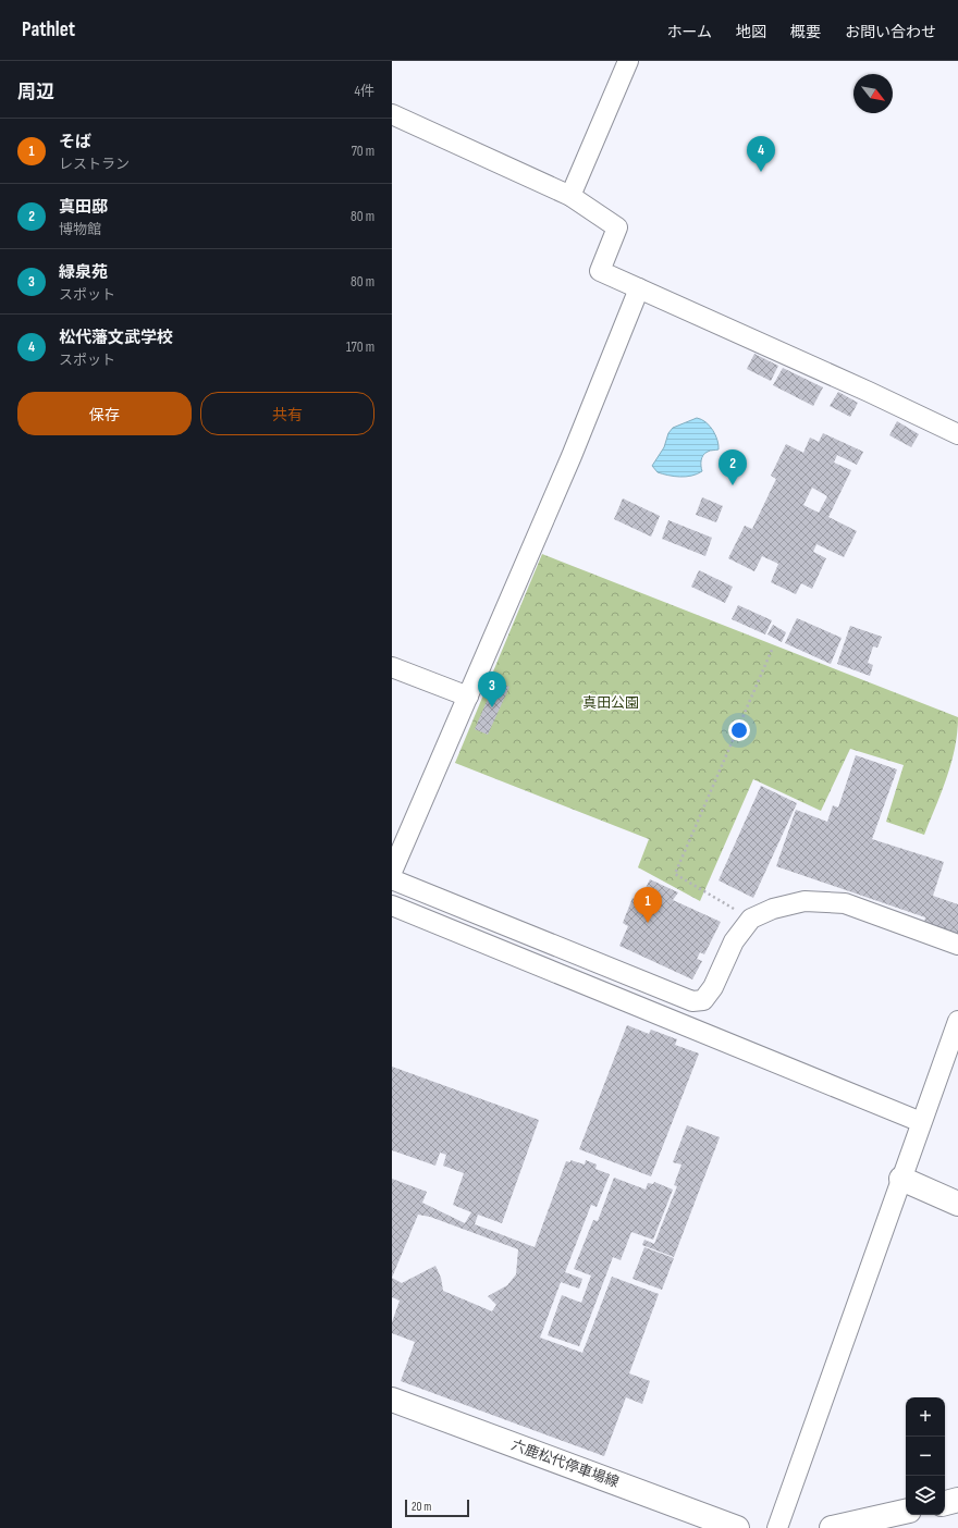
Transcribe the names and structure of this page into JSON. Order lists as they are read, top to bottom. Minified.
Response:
{"streets":{"main road":["六鹿松代停車場線"]},"parks":["真田公園"],"scale_bar":"20 m","north":"bottom right","page":{"header":"Pathlet","nav":["ホーム","地図","概要","お問い合わせ"],"heading":["周辺","4件"],"list":[{"mark":"1","name":"そば","note":"レストラン","value":"70 m"},{"mark":"2","name":"真田邸","note":"博物館","value":"80 m"},{"mark":"3","name":"緑泉苑","note":"スポット","value":"80 m"},{"mark":"4","name":"松代藩文武学校","note":"スポット","value":"170 m"}],"pins":["4","2","3","1"],"buttons":["保存","共有"],"map_buttons":["+","−"],"scale":"20 m"}}
